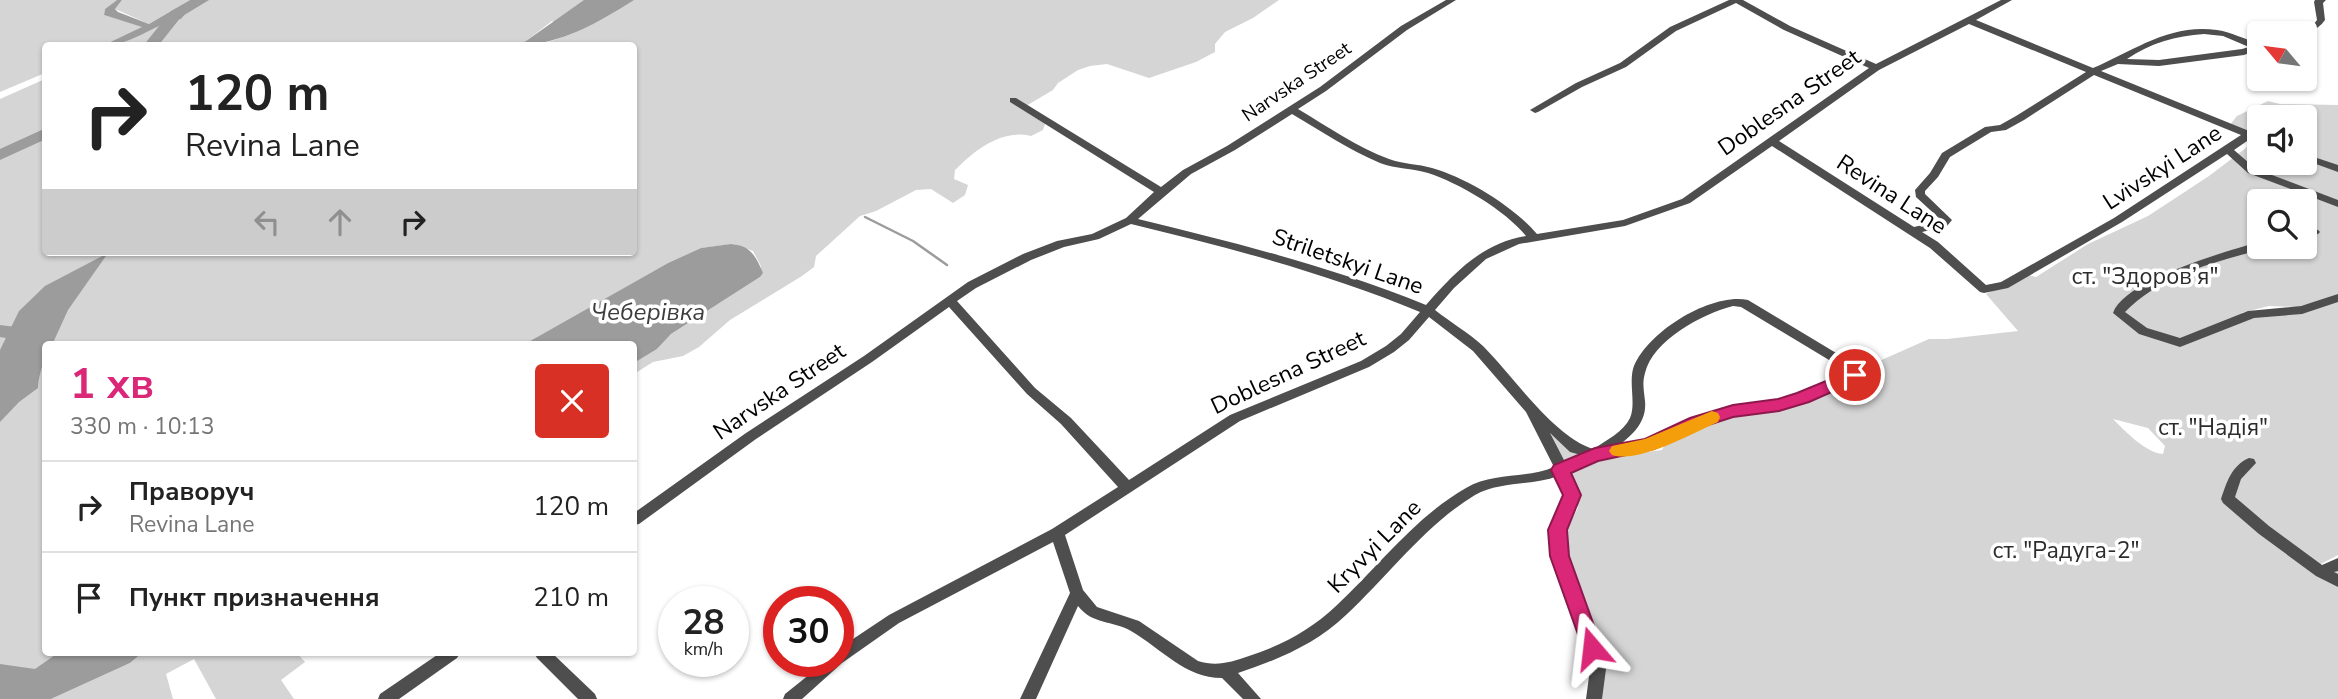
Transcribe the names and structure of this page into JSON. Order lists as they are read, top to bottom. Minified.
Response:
{"streets":{"street":["Narvska Street","Doblesna Street","Lvivskyi Lane","Revina Lane","Striletskyi Lane","Kryvyi Lane"]},"crossings":[["Narvska Street","Striletskyi Lane"],["Doblesna Street","Lvivskyi Lane"],["Doblesna Street","Revina Lane"],["Doblesna Street","Striletskyi Lane"],["Lvivskyi Lane","Revina Lane"],["Striletskyi Lane","Kryvyi Lane"]],"water":["Чеберівка"],"parks":["ст. \"Здоров’я\"","ст. \"Надія\"","ст. \"Радуга-2\""],"north":"top left","page":{"turn":["120 m","Revina Lane"],"heading":["1 хв","330 m · 10:13"],"list":[{"name":"Праворуч","note":"Revina Lane","value":"120 m"},{"name":"Пункт призначення","value":"210 m"}],"speed":"28 km/h","limit":"30"}}
